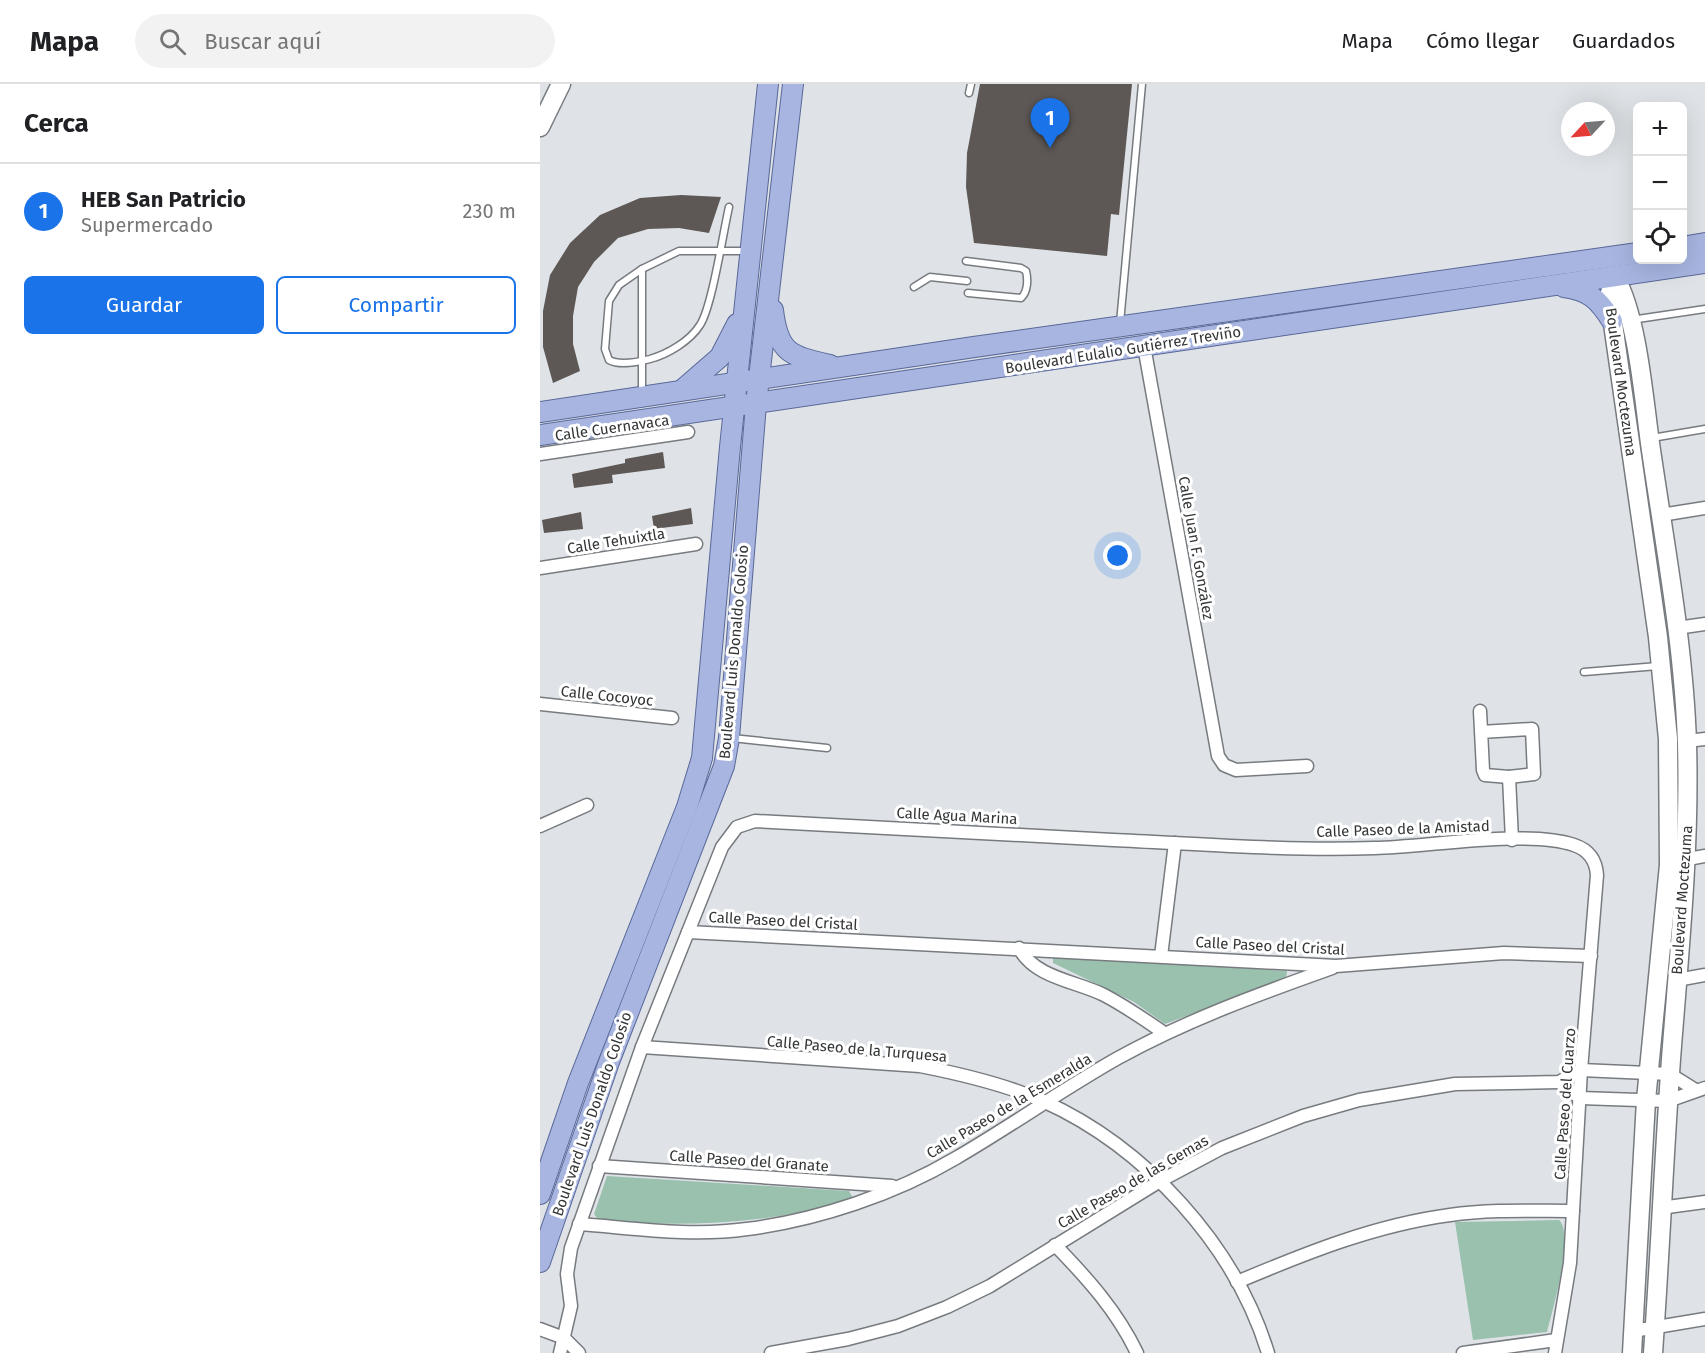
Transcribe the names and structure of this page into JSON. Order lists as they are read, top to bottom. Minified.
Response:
{"streets":{"main road":["Boulevard Eulalio Gutiérrez Treviño","Boulevard Moctezuma","Boulevard Luis Donaldo Colosio"],"street":["Calle Cuernavaca","Calle Tehuixtla","Calle Juan F. González","Calle Cocoyoc","Calle Agua Marina","Calle Paseo de la Amistad","Calle Paseo del Cristal","Calle Paseo de la Turquesa","Calle Paseo del Cuarzo","Calle Paseo de la Esmeralda","Calle Paseo del Granate","Calle Paseo de las Gemas"]},"crossings":[["Boulevard Eulalio Gutiérrez Treviño","Boulevard Moctezuma"],["Boulevard Eulalio Gutiérrez Treviño","Calle Juan F. González"],["Boulevard Eulalio Gutiérrez Treviño","Boulevard Luis Donaldo Colosio"],["Calle Agua Marina","Calle Paseo de la Amistad"],["Calle Agua Marina","Calle Paseo del Cristal"],["Calle Paseo de la Amistad","Calle Paseo del Cuarzo"],["Calle Paseo del Cristal","Calle Paseo del Cuarzo"],["Calle Paseo del Cristal","Calle Paseo de la Esmeralda"],["Calle Paseo de la Turquesa","Calle Paseo de la Esmeralda"],["Calle Paseo de la Turquesa","Calle Paseo de las Gemas"],["Calle Paseo del Cuarzo","Calle Paseo de las Gemas"],["Calle Paseo de la Esmeralda","Calle Paseo del Granate"]],"north":"bottom left","page":{"header":"Mapa","search":"Buscar aquí","nav":["Mapa","Cómo llegar","Guardados"],"heading":"Cerca","pins":"1","map_buttons":["+","−"],"list":[{"mark":"1","name":"HEB San Patricio","note":"Supermercado","value":"230 m"}],"buttons":["Guardar","Compartir"]}}
